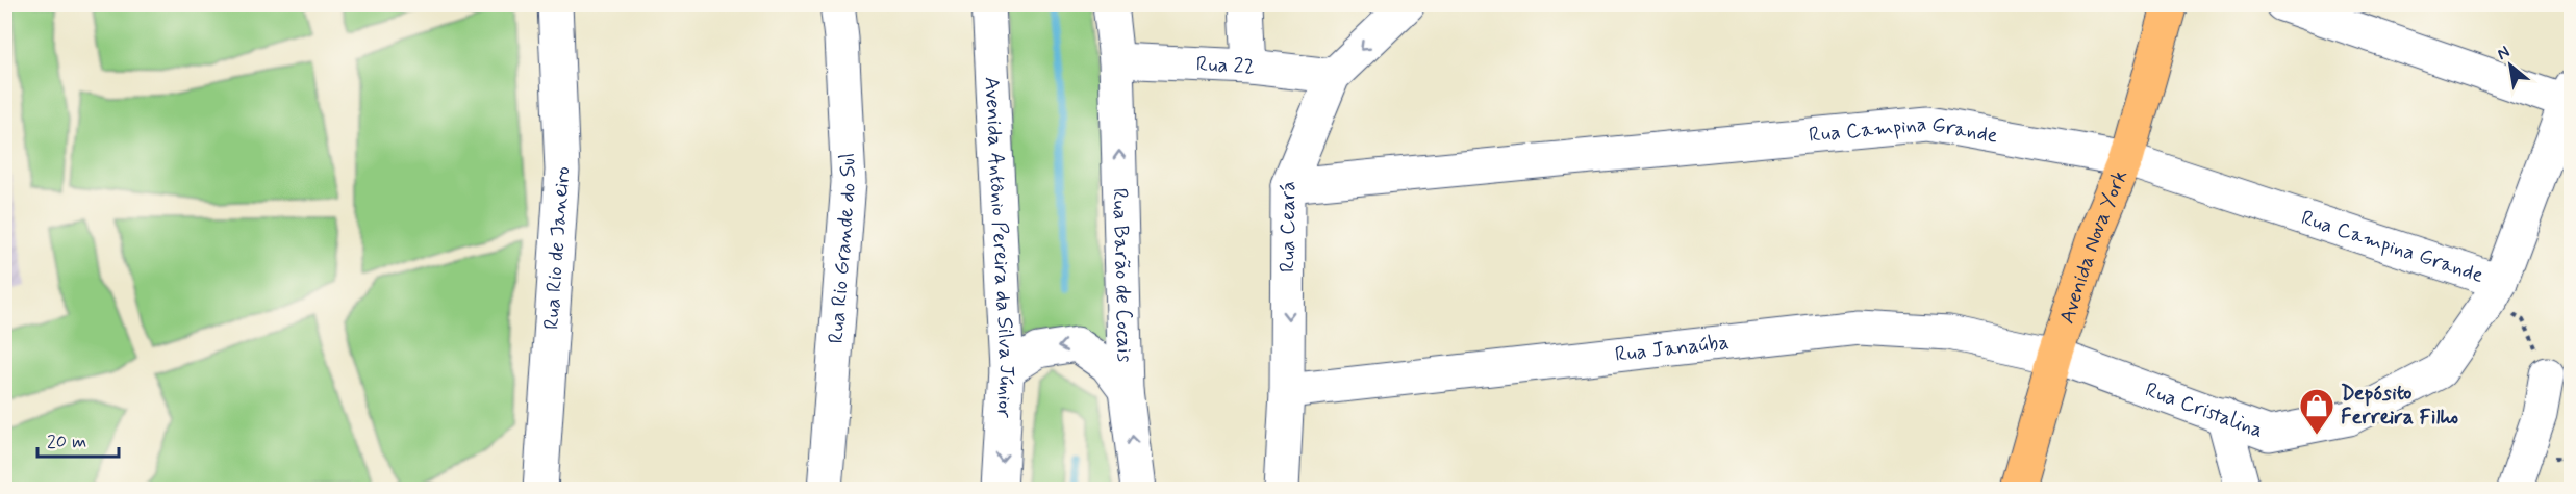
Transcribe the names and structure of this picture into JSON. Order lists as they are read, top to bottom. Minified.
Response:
{"streets":{"main road":["Avenida Nova York"],"street":["Rua 22","Rua Campina Grande","Rua Ceará","Rua Rio de Janeiro","Rua Rio Grande do Sul","Avenida Antônio Pereira da Silva Júnior","Rua Barão de Cocais","Rua Janaúba","Rua Cristalina"]},"crossings":[["Rua 22","Rua Ceará"],["Rua 22","Rua Barão de Cocais"],["Rua Campina Grande","Rua Ceará"],["Rua Campina Grande","Avenida Nova York"],["Rua Campina Grande","Rua Cristalina"],["Rua Ceará","Rua Janaúba"],["Avenida Nova York","Rua Janaúba"],["Avenida Nova York","Rua Cristalina"],["Rua Janaúba","Rua Cristalina"]],"one_way":["Rua Ceará","Rua Barão de Cocais"],"places":{"shop":["Depósito Ferreira Filho"]},"scale_bar":"20 m","north":"top left"}
